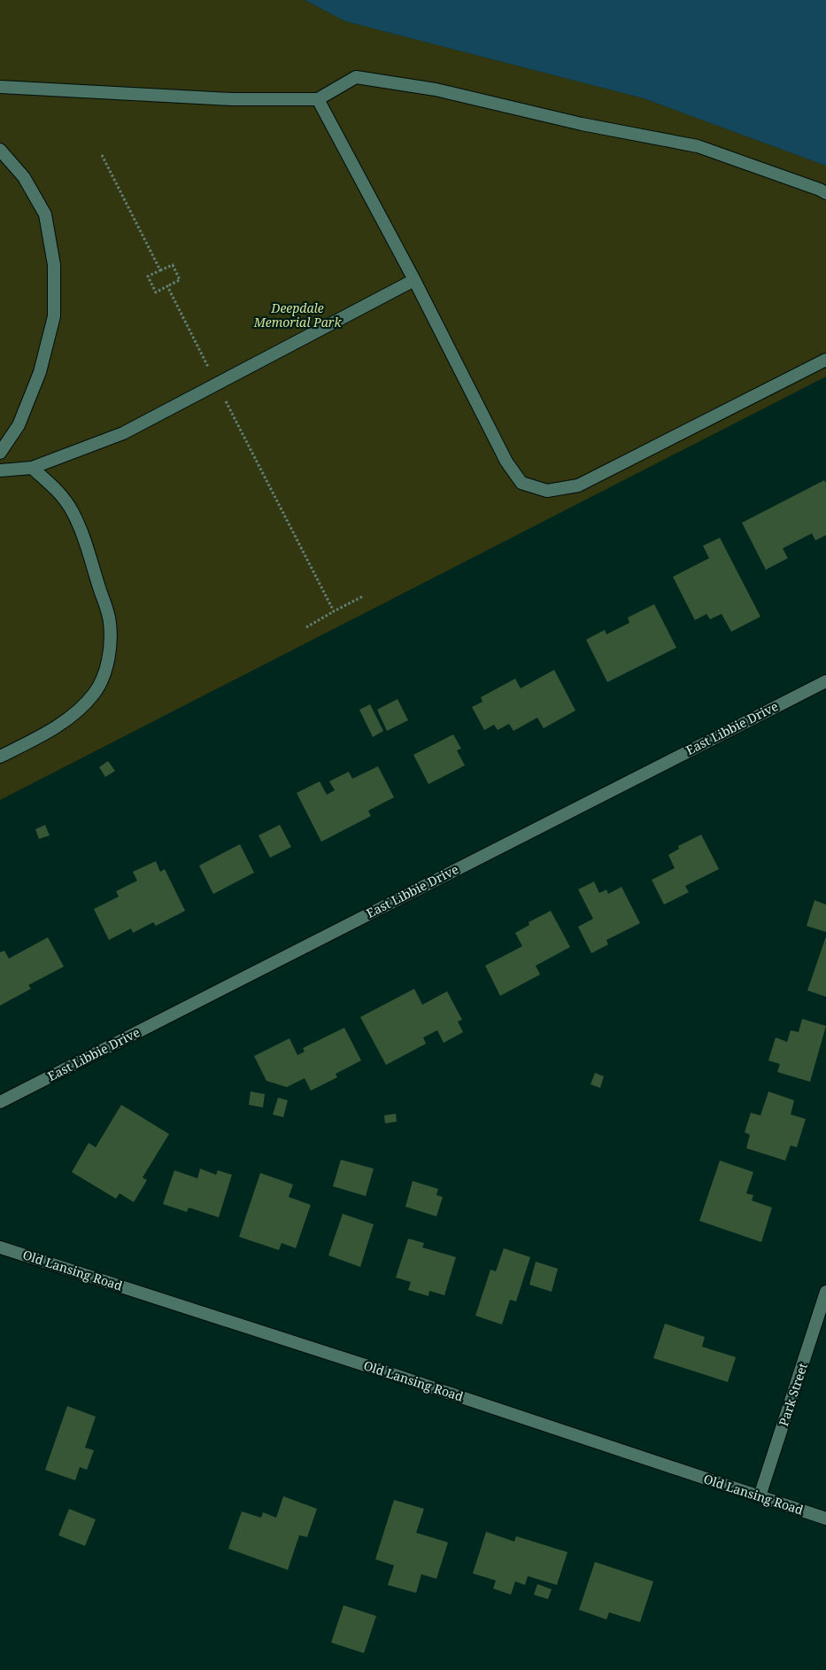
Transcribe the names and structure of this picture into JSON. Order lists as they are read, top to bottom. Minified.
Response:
{"streets":{"street":["East Libbie Drive","Old Lansing Road","Park Street"]},"crossings":[["Old Lansing Road","Park Street"]],"parks":["Deepdale Memorial Park"]}
